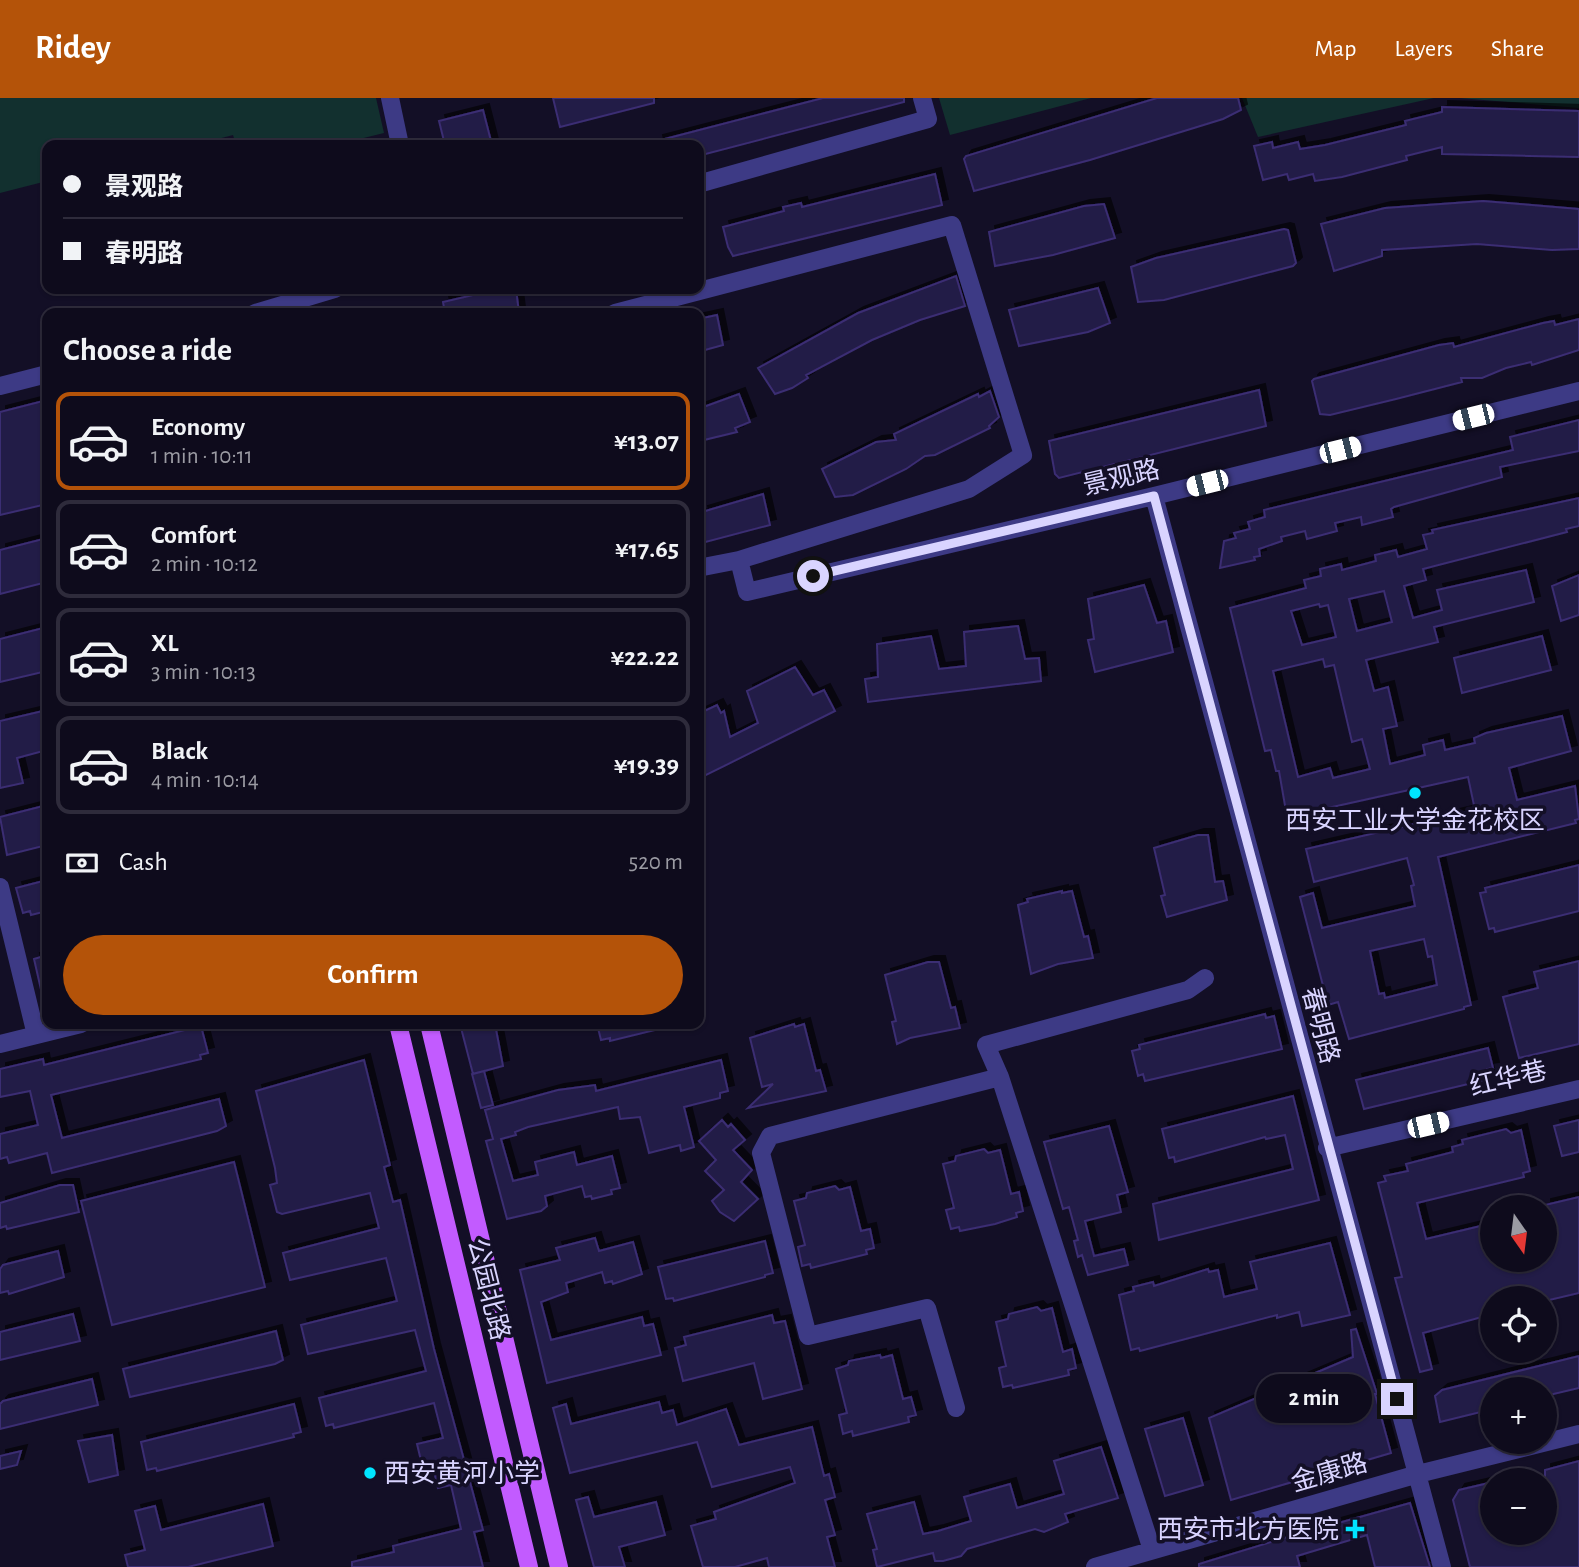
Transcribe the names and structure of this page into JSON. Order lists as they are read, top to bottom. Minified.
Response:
{"streets":{"main road":["公园北路"],"street":["景观路","春明路","红华巷","金康路"]},"crossings":[["景观路","春明路"],["春明路","红华巷"],["春明路","金康路"]],"places":{"other":["西安工业大学金花校区","西安黄河小学"],"health":["西安市北方医院"]},"north":"bottom","page":{"header":"Ridey","nav":["Map","Layers","Share"],"banner":["景观路","春明路"],"heading":"Choose a ride","list":[{"name":"Economy","note":"1 min · 10:11","value":"¥13.07"},{"name":"Comfort","note":"2 min · 10:12","value":"¥17.65"},{"name":"XL","note":"3 min · 10:13","value":"¥22.22"},{"name":"Black","note":"4 min · 10:14","value":"¥19.39"}],"pay":["Cash","520 m"],"buttons":"Confirm","map_buttons":["+","−"],"bubble":"2 min"}}
